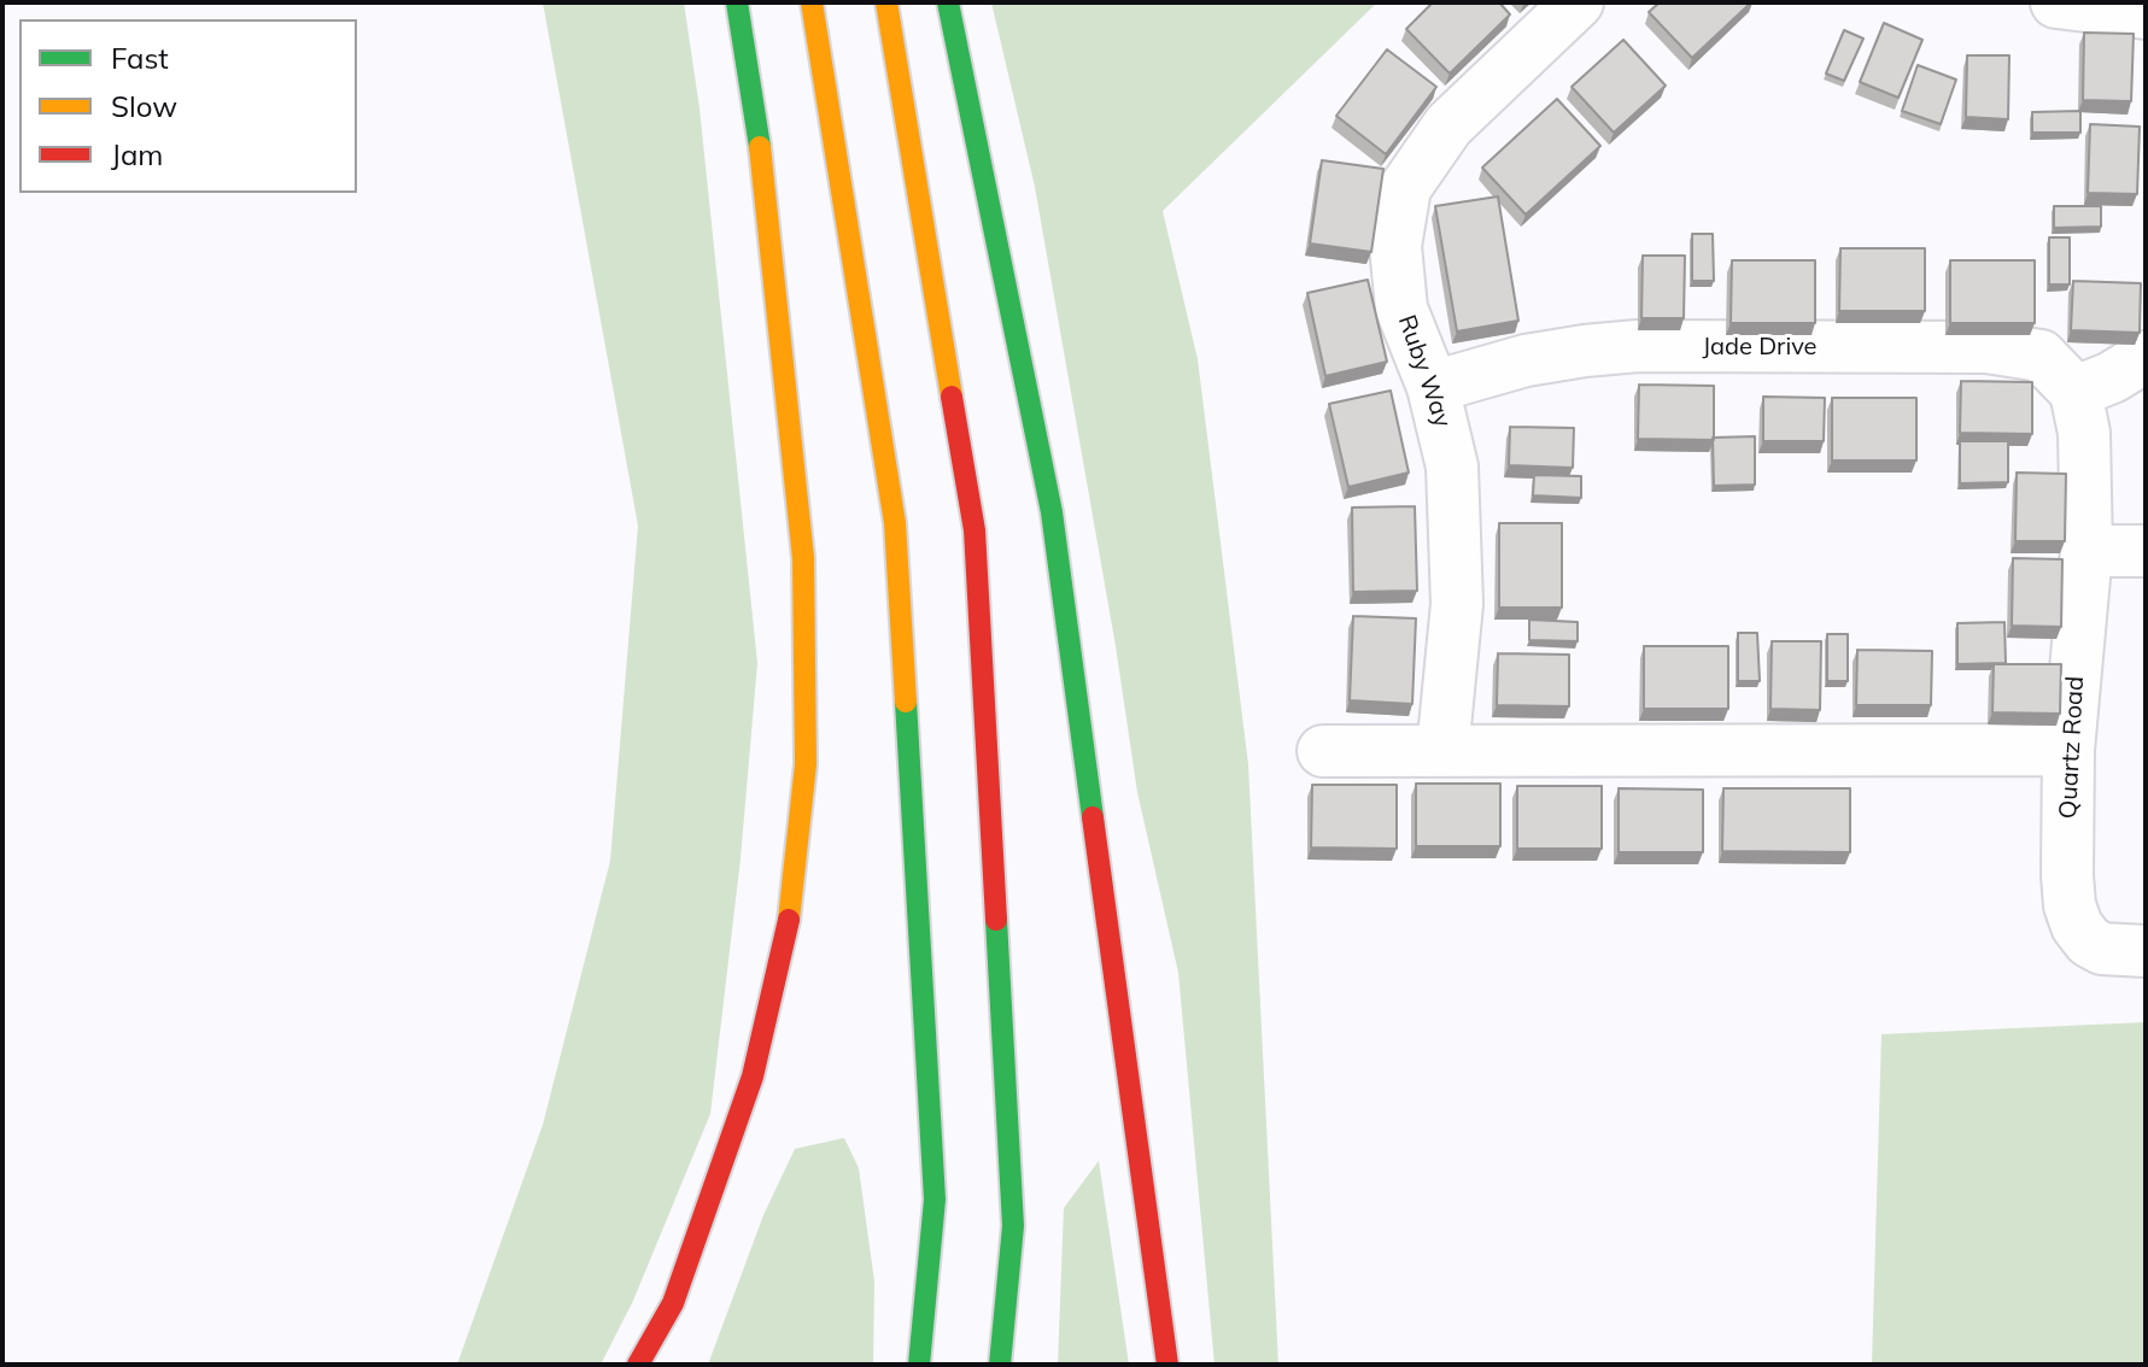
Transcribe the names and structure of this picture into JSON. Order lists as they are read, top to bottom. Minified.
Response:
{"streets":{"street":["Jade Drive","Ruby Way","Quartz Road"]},"crossings":[["Jade Drive","Ruby Way"]],"legend":["Fast","Slow","Jam"]}
